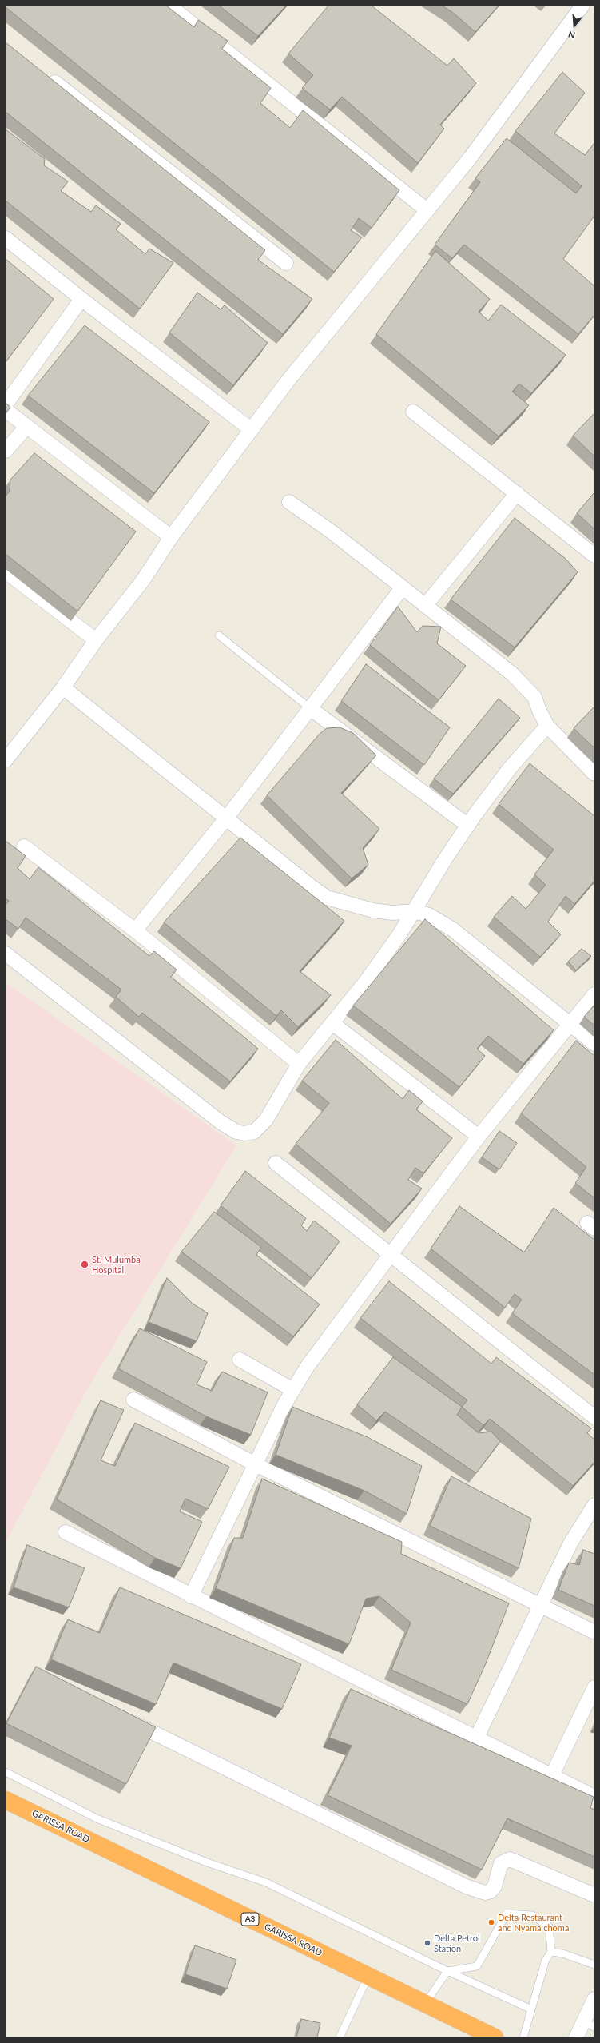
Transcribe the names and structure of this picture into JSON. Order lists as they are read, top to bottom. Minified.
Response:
{"streets":{"highway":["GARISSA ROAD","A3"]},"places":["St. Mulumba Hospital","Delta Restaurant and Nyama choma","Delta Petrol Station"],"north":"bottom"}
